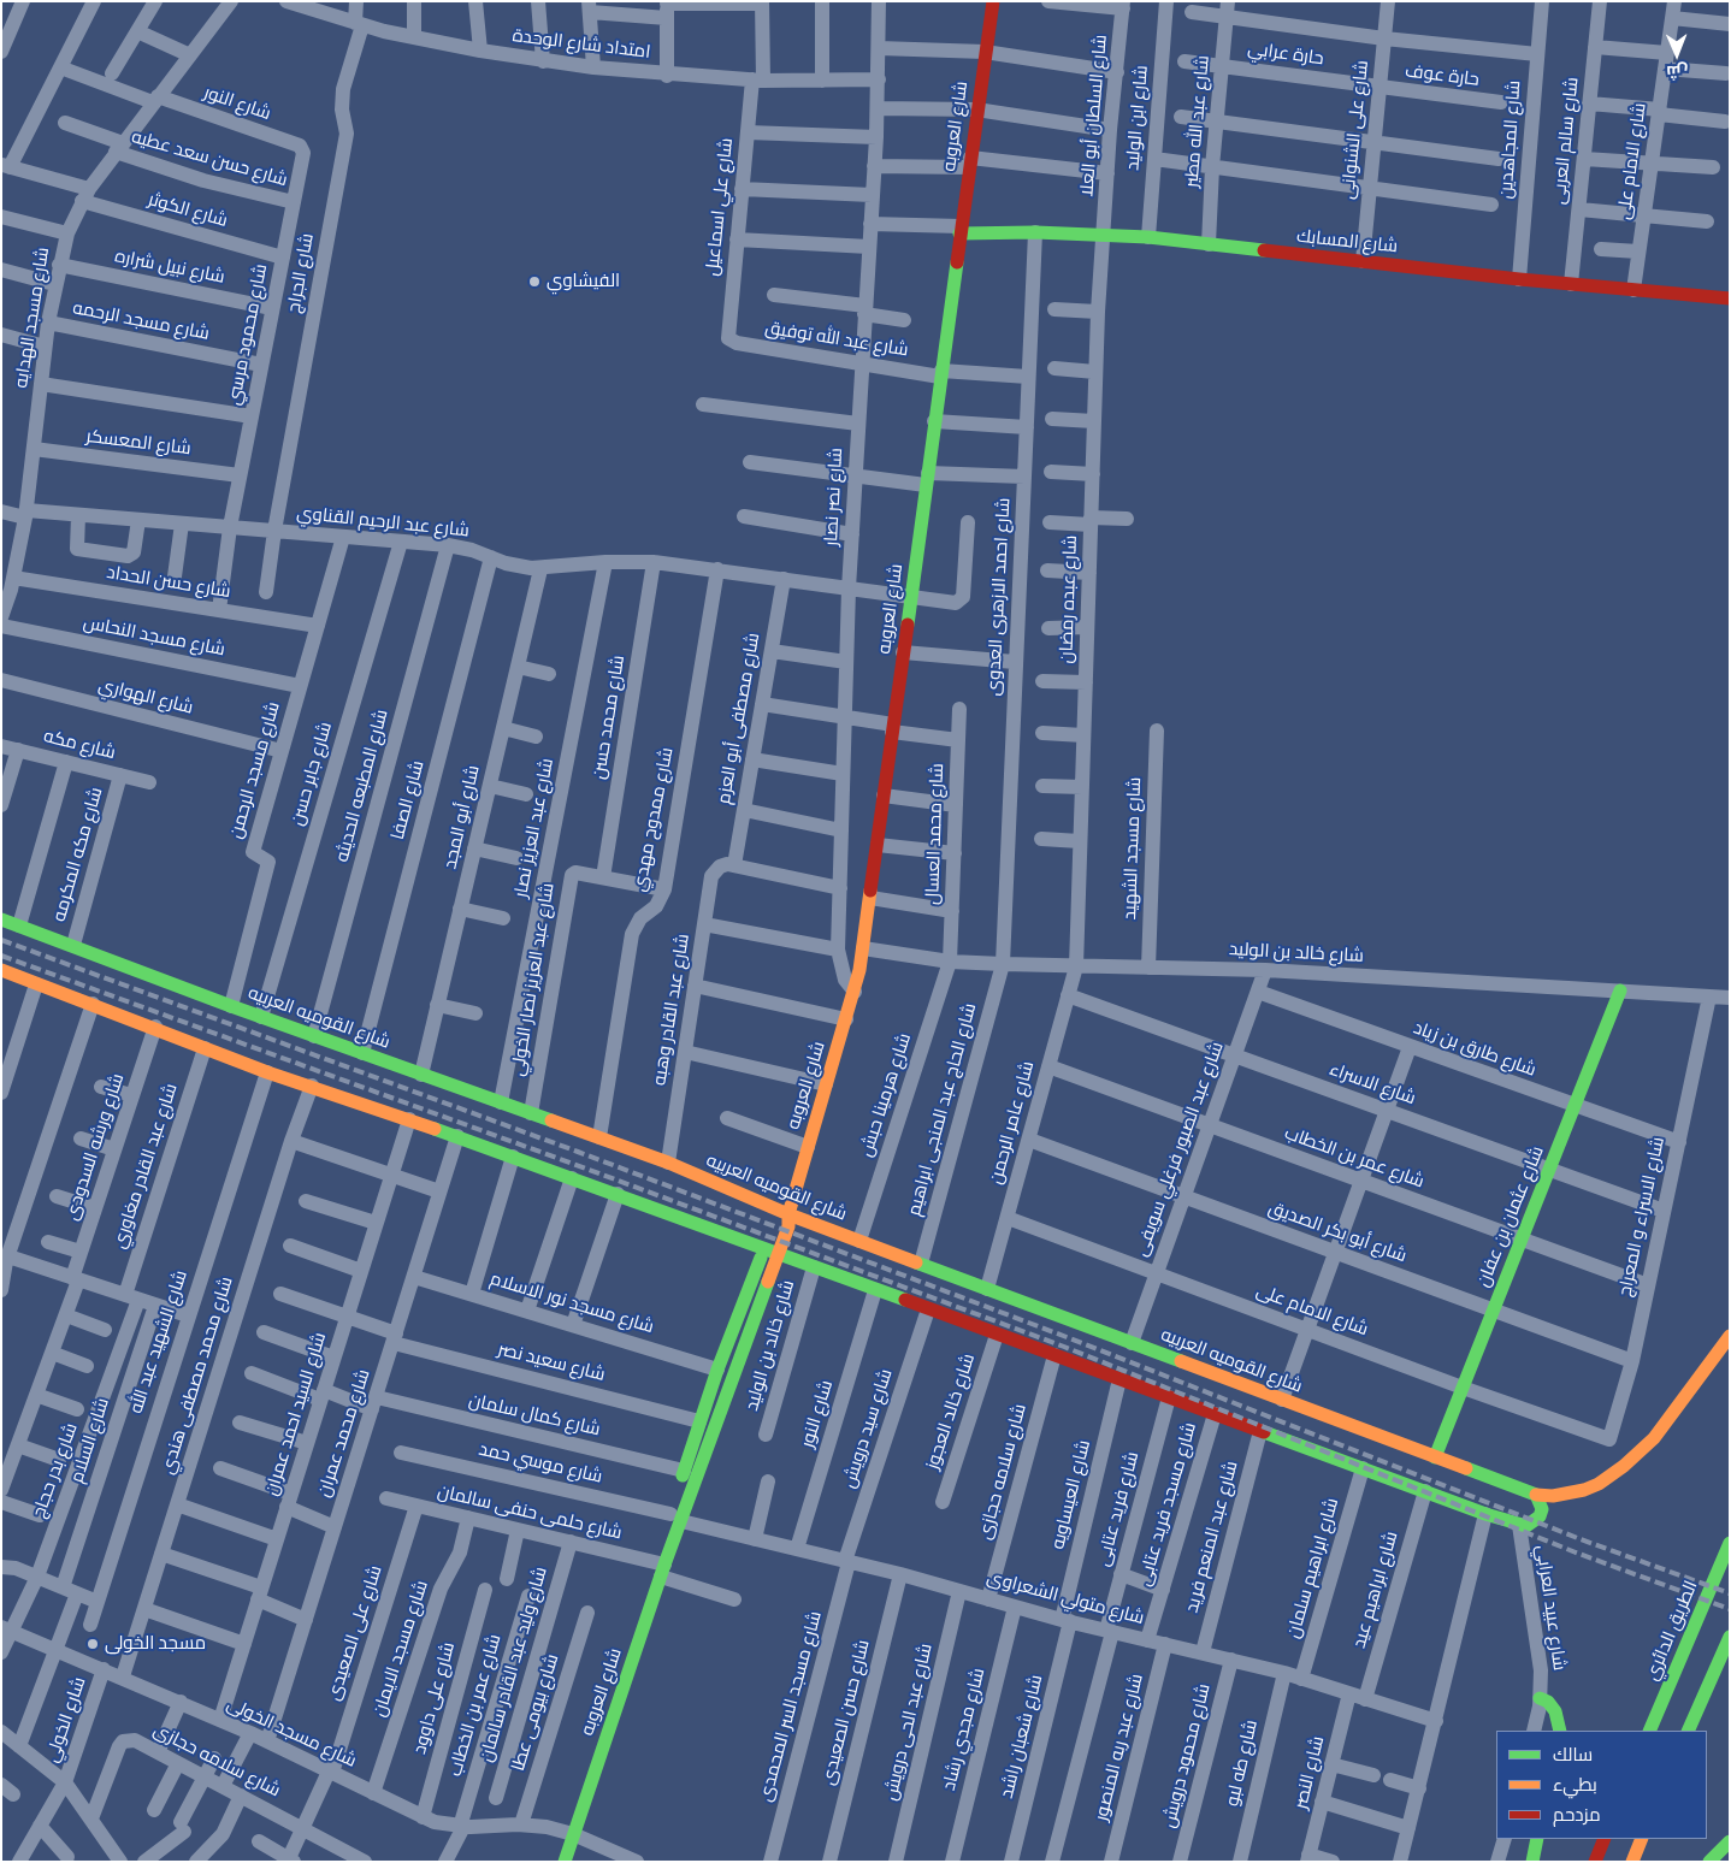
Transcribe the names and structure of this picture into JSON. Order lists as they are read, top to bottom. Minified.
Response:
{"streets":{"main road":["شارع العروبه","شارع المسابك","شارع القوميه العربيه","شارع عثمان بن عفان","الطريق الدائري"],"street":["امتداد شارع الوحدة","حارة عرابي","حارة عوف","شارع النور","شارع السلطان أبو العلا","شارع ابن الوليد","شارع عبد الله مطير","شارع على الشنوانى","شارع المجاهدين","شارع سالم العربى","شارع حسن سعد عطيه","شارع الامام على","شارع علي اسماعيل","شارع الكوثر","شارع نبيل شراره","شارع الجراج","شارع مسجد الهدايه","شارع مسجد الرحمه","شارع محمود مرسي","شارع عبد الله توفيق","شارع المعسكر","شارع نصر نصار","شارع عبد الرحيم القناوي","شارع حسن الحداد","شارع احمد الازهرى العدوى","شارع عبده رمضان","شارع مسجد النحاس","شارع الهواري","شارع محمد حسن","شارع مصطفى أبو العزم","شارع مكه","شارع مسجد الرحمن","شارع جابر حسن","شارع المطبعه الحديثه","شارع الصفا","شارع أبو المجد","شارع ممدوح مهدي","شارع عبد العزيز نصار","شارع محمد العسال","شارع مسجد الشهيد","شارع مكه المكرمه","شارع خالد بن الوليد","شارع عبد العزيز نصار الخولي","شارع عبد القادر وهبه","شارع طارق بن زياد","شارع الاسراء","شارع هرمينا حبش","شارع الحاج عبد المنجى ابراهيم","شارع عامر الرحمن","شارع ورشه السدودى","شارع عبد الصبور فرغلي سويفى","شارع عمر بن الخطاب","شارع عبد القادر مغاوري","شارع الاسراء و المعراج","شارع أبو بكر الصديق","شارع مسجد نور الاسلام","شارع الشهيد عبد الله","شارع سعيد نصر","شارع محمد مصطفى هندي","شارع خالد العجوز","شارع السيد احمد عمران","شارع كمال سلمان","شارع سيد درويش","شارع محمد عمران","شارع السلام","شارع موسي حمد","شارع بدر حجاج","شارع سلامه حجازى","شارع العيساويه","شارع مسجد فريد عتابى","شارع فريد عتابى","شارع حلمى حنفى سالمان","شارع عبد المنعم فريد","شارع ابراهيم سلمان","شارع ابراهيم عيد","شارع متولي الشعراوى","شارع عبيد العرابي","شارع على الصعيدى","شارع مسجد الايمان","شارع وليد عبد القادر سالمان","شارع على داوود","شارع مسجد السر المحمدى","شارع بيومى عطا","شارع حسن الصعيدى","شارع الخولي","شارع عبد الحى درويش","شارع مجدي رشاد","شارع مسجد الخولى","شارع شعبان راشد","شارع عبد ربه المنصور","شارع محمود درويش","شارع طه لبو","شارع النصر"]},"crossings":[["امتداد شارع الوحدة","شارع علي اسماعيل"],["امتداد شارع الوحدة","شارع الجراج"],["امتداد شارع الوحدة","شارع نصر نصار"],["حارة عرابي","حارة عوف"],["حارة عرابي","شارع عبد الله مطير"],["حارة عرابي","شارع على الشنوانى"],["حارة عوف","شارع على الشنوانى"],["شارع النور","شارع مسجد الهدايه"],["شارع النور","شارع محمود مرسي"],["شارع النور","شارع متولي الشعراوى"],["شارع السلطان أبو العلا","شارع المسابك"],["شارع السلطان أبو العلا","شارع عبده رمضان"],["شارع ابن الوليد","شارع المسابك"],["شارع عبد الله مطير","شارع المسابك"],["شارع العروبه","شارع المسابك"],["شارع العروبه","شارع عبد الله توفيق"],["شارع العروبه","شارع نصر نصار"],["شارع العروبه","شارع عبد الرحيم القناوي"],["شارع العروبه","شارع خالد بن الوليد"],["شارع العروبه","شارع القوميه العربيه"],["شارع العروبه","شارع مسجد نور الاسلام"],["شارع العروبه","شارع سعيد نصر"],["شارع العروبه","شارع كمال سلمان"],["شارع العروبه","شارع موسي حمد"],["شارع العروبه","شارع حلمى حنفى سالمان"],["شارع العروبه","شارع متولي الشعراوى"],["شارع العروبه","شارع مسجد الخولى"],["شارع على الشنوانى","شارع المسابك"],["شارع المجاهدين","شارع المسابك"],["شارع سالم العربى","شارع المسابك"],["شارع حسن سعد عطيه","شارع مسجد الهدايه"],["شارع حسن سعد عطيه","شارع محمود مرسي"],["شارع الامام على","شارع المسابك"],["شارع الامام على","شارع عامر الرحمن"],["شارع الامام على","شارع عبد الصبور فرغلي سويفى"],["شارع الامام على","شارع عثمان بن عفان"],["شارع الامام على","شارع الاسراء و المعراج"],["شارع علي اسماعيل","شارع عبد الله توفيق"],["شارع الكوثر","شارع مسجد الهدايه"],["شارع الكوثر","شارع محمود مرسي"],["شارع المسابك","شارع احمد الازهرى العدوى"],["شارع المسابك","شارع عبده رمضان"],["شارع نبيل شراره","شارع مسجد الهدايه"],["شارع نبيل شراره","شارع محمود مرسي"],["شارع الجراج","شارع عبد الرحيم القناوي"],["شارع مسجد الهدايه","شارع مسجد الرحمه"],["شارع مسجد الهدايه","شارع المعسكر"],["شارع مسجد الهدايه","شارع عبد الرحيم القناوي"],["شارع مسجد الهدايه","شارع حسن الحداد"],["شارع مسجد الرحمه","شارع محمود مرسي"],["شارع محمود مرسي","شارع المعسكر"],["شارع محمود مرسي","شارع عبد الرحيم القناوي"],["شارع محمود مرسي","شارع حسن الحداد"],["شارع عبد الله توفيق","شارع نصر نصار"],["شارع عبد الله توفيق","شارع احمد الازهرى العدوى"],["شارع نصر نصار","شارع عبد الرحيم القناوي"],["شارع عبد الرحيم القناوي","شارع محمد حسن"],["شارع عبد الرحيم القناوي","شارع مصطفى أبو العزم"],["شارع عبد الرحيم القناوي","شارع مسجد الرحمن"],["شارع عبد الرحيم القناوي","شارع جابر حسن"],["شارع عبد الرحيم القناوي","شارع المطبعه الحديثه"],["شارع عبد الرحيم القناوي","شارع الصفا"],["شارع عبد الرحيم القناوي","شارع أبو المجد"],["شارع عبد الرحيم القناوي","شارع ممدوح مهدي"],["شارع عبد الرحيم القناوي","شارع عبد العزيز نصار"],["شارع حسن الحداد","شارع مسجد الرحمن"],["شارع احمد الازهرى العدوى","شارع خالد بن الوليد"],["شارع احمد الازهرى العدوى","شارع الحاج عبد المنجى ابراهيم"],["شارع عبده رمضان","شارع خالد بن الوليد"],["شارع عبده رمضان","شارع عامر الرحمن"],["شارع مسجد النحاس","شارع مسجد الرحمن"],["شارع الهواري","شارع مسجد الرحمن"],["شارع محمد حسن","شارع عبد العزيز نصار الخولي"],["شارع مصطفى أبو العزم","شارع عبد القادر وهبه"],["شارع مكه","شارع مكه المكرمه"],["شارع مسجد الرحمن","شارع القوميه العربيه"],["شارع جابر حسن","شارع القوميه العربيه"],["شارع المطبعه الحديثه","شارع القوميه العربيه"],["شارع الصفا","شارع القوميه العربيه"],["شارع أبو المجد","شارع القوميه العربيه"],["شارع ممدوح مهدي","شارع عبد العزيز نصار الخولي"],["شارع ممدوح مهدي","شارع القوميه العربيه"],["شارع عبد العزيز نصار","شارع القوميه العربيه"],["شارع محمد العسال","شارع خالد بن الوليد"],["شارع محمد العسال","شارع هرمينا حبش"],["شارع مسجد الشهيد","شارع خالد بن الوليد"],["شارع مكه المكرمه","شارع القوميه العربيه"],["شارع خالد بن الوليد","شارع هرمينا حبش"],["شارع خالد بن الوليد","شارع الحاج عبد المنجى ابراهيم"],["شارع خالد بن الوليد","شارع عامر الرحمن"],["شارع خالد بن الوليد","شارع عبد الصبور فرغلي سويفى"],["شارع خالد بن الوليد","شارع عثمان بن عفان"],["شارع خالد بن الوليد","شارع الاسراء و المعراج"],["شارع عبد العزيز نصار الخولي","شارع القوميه العربيه"],["شارع عبد القادر وهبه","شارع القوميه العربيه"],["شارع القوميه العربيه","شارع هرمينا حبش"],["شارع القوميه العربيه","شارع الحاج عبد المنجى ابراهيم"],["شارع القوميه العربيه","شارع عامر الرحمن"],["شارع القوميه العربيه","شارع عبد الصبور فرغلي سويفى"],["شارع القوميه العربيه","شارع عثمان بن عفان"],["شارع طارق بن زياد","شارع عبد الصبور فرغلي سويفى"],["شارع طارق بن زياد","شارع عثمان بن عفان"],["شارع طارق بن زياد","شارع الاسراء و المعراج"],["شارع الاسراء","شارع عامر الرحمن"],["شارع الاسراء","شارع عبد الصبور فرغلي سويفى"],["شارع الاسراء","شارع عثمان بن عفان"],["شارع الاسراء","شارع الاسراء و المعراج"],["شارع عامر الرحمن","شارع عمر بن الخطاب"],["شارع عامر الرحمن","شارع أبو بكر الصديق"],["شارع عبد الصبور فرغلي سويفى","شارع عمر بن الخطاب"],["شارع عبد الصبور فرغلي سويفى","شارع أبو بكر الصديق"],["شارع عمر بن الخطاب","شارع عثمان بن عفان"],["شارع عمر بن الخطاب","شارع الاسراء و المعراج"],["شارع عمر بن الخطاب","شارع مسجد الخولى"],["شارع عبد القادر مغاوري","شارع بدر حجاج"],["شارع عثمان بن عفان","شارع أبو بكر الصديق"],["شارع الاسراء و المعراج","شارع أبو بكر الصديق"],["شارع مسجد نور الاسلام","شارع محمد عمران"],["شارع سعيد نصر","شارع السيد احمد عمران"],["شارع سعيد نصر","شارع محمد عمران"],["شارع محمد مصطفى هندي","شارع مسجد الخولى"],["شارع السيد احمد عمران","شارع كمال سلمان"],["شارع السيد احمد عمران","شارع مسجد الخولى"],["شارع كمال سلمان","شارع محمد عمران"],["شارع سيد درويش","شارع متولي الشعراوى"],["شارع سيد درويش","شارع مسجد السر المحمدى"],["شارع محمد عمران","شارع مسجد الخولى"],["شارع السلام","شارع مسجد الخولى"],["شارع موسي حمد","شارع متولي الشعراوى"],["شارع بدر حجاج","شارع مسجد الخولى"],["شارع سلامه حجازى","شارع متولي الشعراوى"],["شارع سلامه حجازى","شارع على الصعيدى"],["شارع العيساويه","شارع متولي الشعراوى"],["شارع العيساويه","شارع شعبان راشد"],["شارع مسجد فريد عتابى","شارع متولي الشعراوى"],["شارع فريد عتابى","شارع متولي الشعراوى"],["شارع حلمى حنفى سالمان","شارع على الصعيدى"],["شارع حلمى حنفى سالمان","شارع مسجد الايمان"],["شارع حلمى حنفى سالمان","شارع وليد عبد القادر سالمان"],["شارع عبد المنعم فريد","شارع متولي الشعراوى"],["شارع ابراهيم سلمان","شارع متولي الشعراوى"],["شارع ابراهيم عيد","شارع متولي الشعراوى"],["شارع متولي الشعراوى","شارع مسجد السر المحمدى"],["شارع متولي الشعراوى","شارع حسن الصعيدى"],["شارع متولي الشعراوى","شارع عبد الحى درويش"],["شارع متولي الشعراوى","شارع مجدي رشاد"],["شارع متولي الشعراوى","شارع شعبان راشد"],["شارع متولي الشعراوى","شارع عبد ربه المنصور"],["شارع متولي الشعراوى","شارع محمود درويش"],["شارع متولي الشعراوى","شارع طه لبو"],["شارع متولي الشعراوى","شارع النصر"],["شارع على الصعيدى","شارع مسجد الخولى"],["شارع مسجد الايمان","شارع مسجد الخولى"],["شارع على داوود","شارع مسجد الخولى"],["شارع بيومى عطا","شارع مسجد الخولى"],["شارع الخولي","شارع مسجد الخولى"]],"places":["الفيشاوي","مسجد الخولى"],"legend":["سالك","بطيء","مزدحم"],"north":"bottom"}
